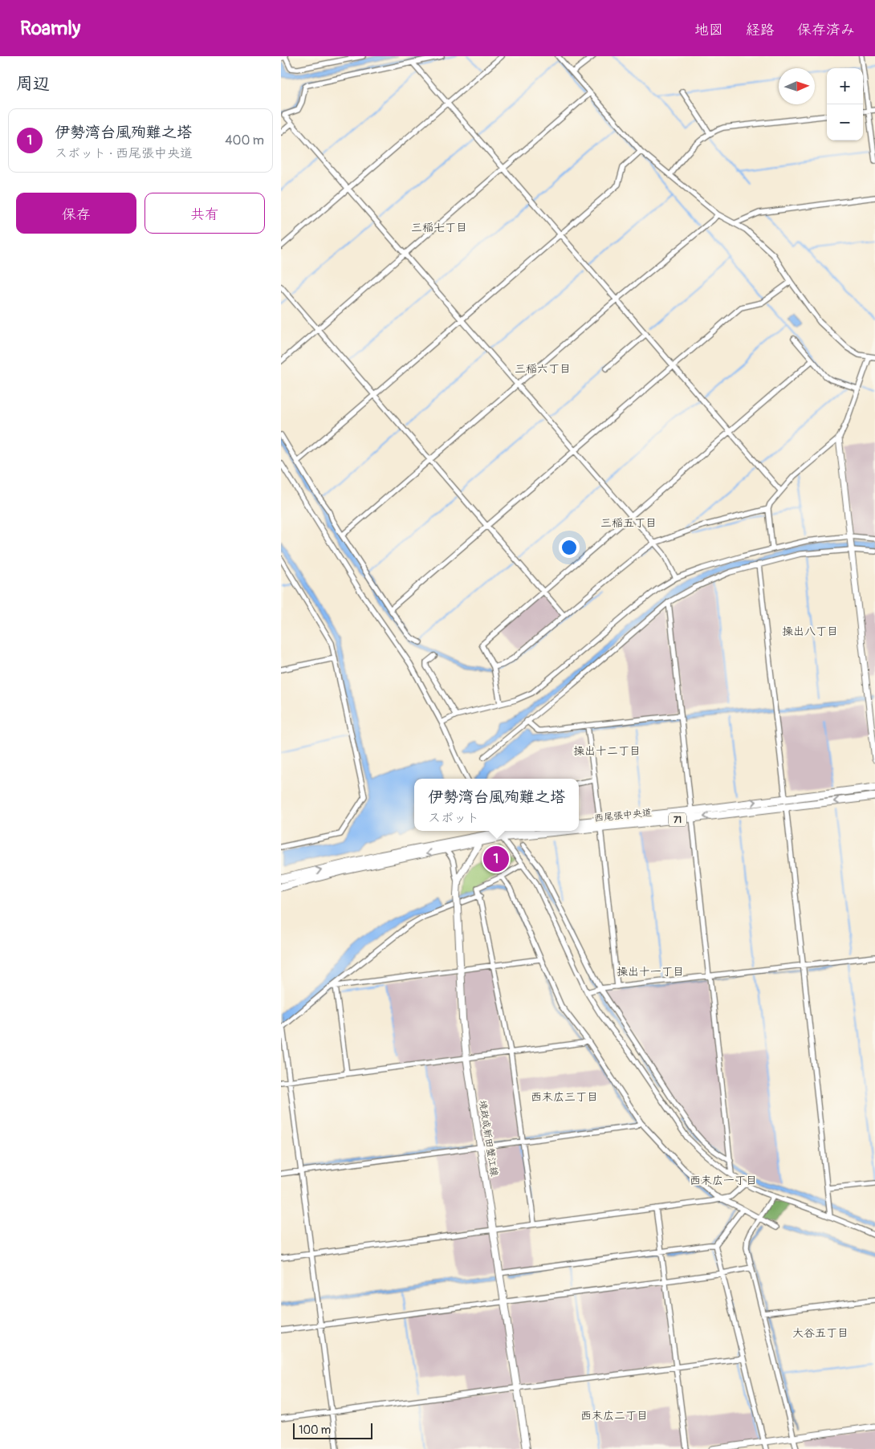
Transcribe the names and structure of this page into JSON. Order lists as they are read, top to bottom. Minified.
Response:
{"streets":{"main road":["西尾張中央道","71","境政成新田蟹江線"]},"crossings":[["西尾張中央道","境政成新田蟹江線"]],"districts":["三稲七丁目","三稲六丁目","三稲五丁目","操出八丁目","操出十二丁目","操出十一丁目","西末広三丁目","西末広一丁目","大谷五丁目","西末広二丁目"],"scale_bar":"100 m","north":"right","page":{"header":"Roamly","nav":["地図","経路","保存済み"],"heading":"周辺","map_buttons":["+","−"],"list":[{"mark":"1","name":"伊勢湾台風殉難之塔","note":"スポット · 西尾張中央道","value":"400 m"}],"buttons":["保存","共有"],"popup":["伊勢湾台風殉難之塔","スポット"],"pins":"1","scale":"100 m"}}
